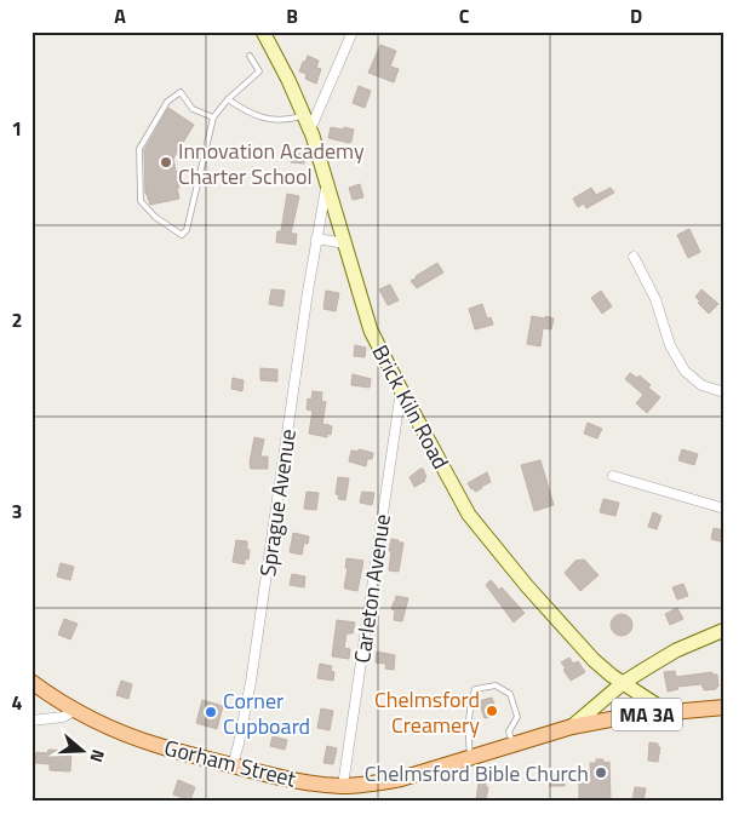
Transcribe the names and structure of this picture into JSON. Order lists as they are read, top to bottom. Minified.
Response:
{"streets":{"main road":["MA 3A","Gorham Street"],"street":["Brick Kiln Road","Sprague Avenue","Carleton Avenue"]},"crossings":[["Brick Kiln Road","Sprague Avenue"],["Brick Kiln Road","Carleton Avenue"],["Brick Kiln Road","Gorham Street"],["Sprague Avenue","Gorham Street"],["Carleton Avenue","Gorham Street"]],"places":["Innovation Academy Charter School","Chelmsford Creamery","Corner Cupboard","Chelmsford Bible Church"],"north":"right","grid":{"columns":["A","B","C","D"],"rows":["1","2","3","4"]}}
